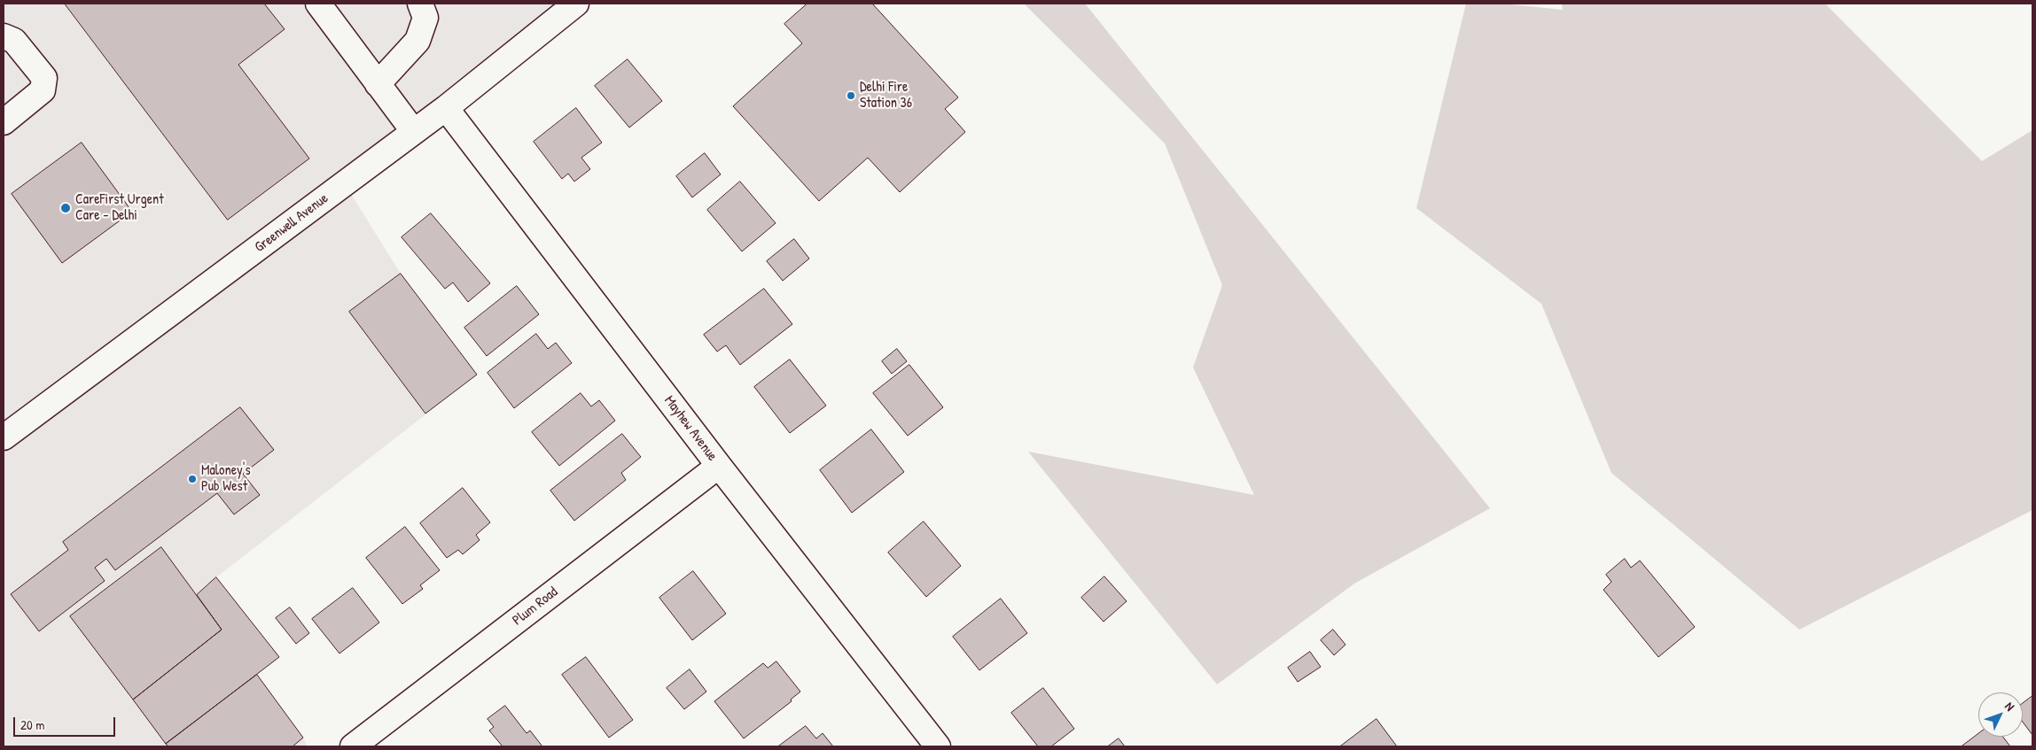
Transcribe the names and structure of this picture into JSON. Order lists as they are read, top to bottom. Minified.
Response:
{"streets":{"street":["Greenwell Avenue","Mayhew Avenue","Plum Road"]},"crossings":[["Greenwell Avenue","Mayhew Avenue"],["Mayhew Avenue","Plum Road"]],"places":["Delhi Fire Station 36","CareFirst Urgent Care - Delhi","Maloney's Pub West"],"scale_bar":"20 m","north":"top right"}
